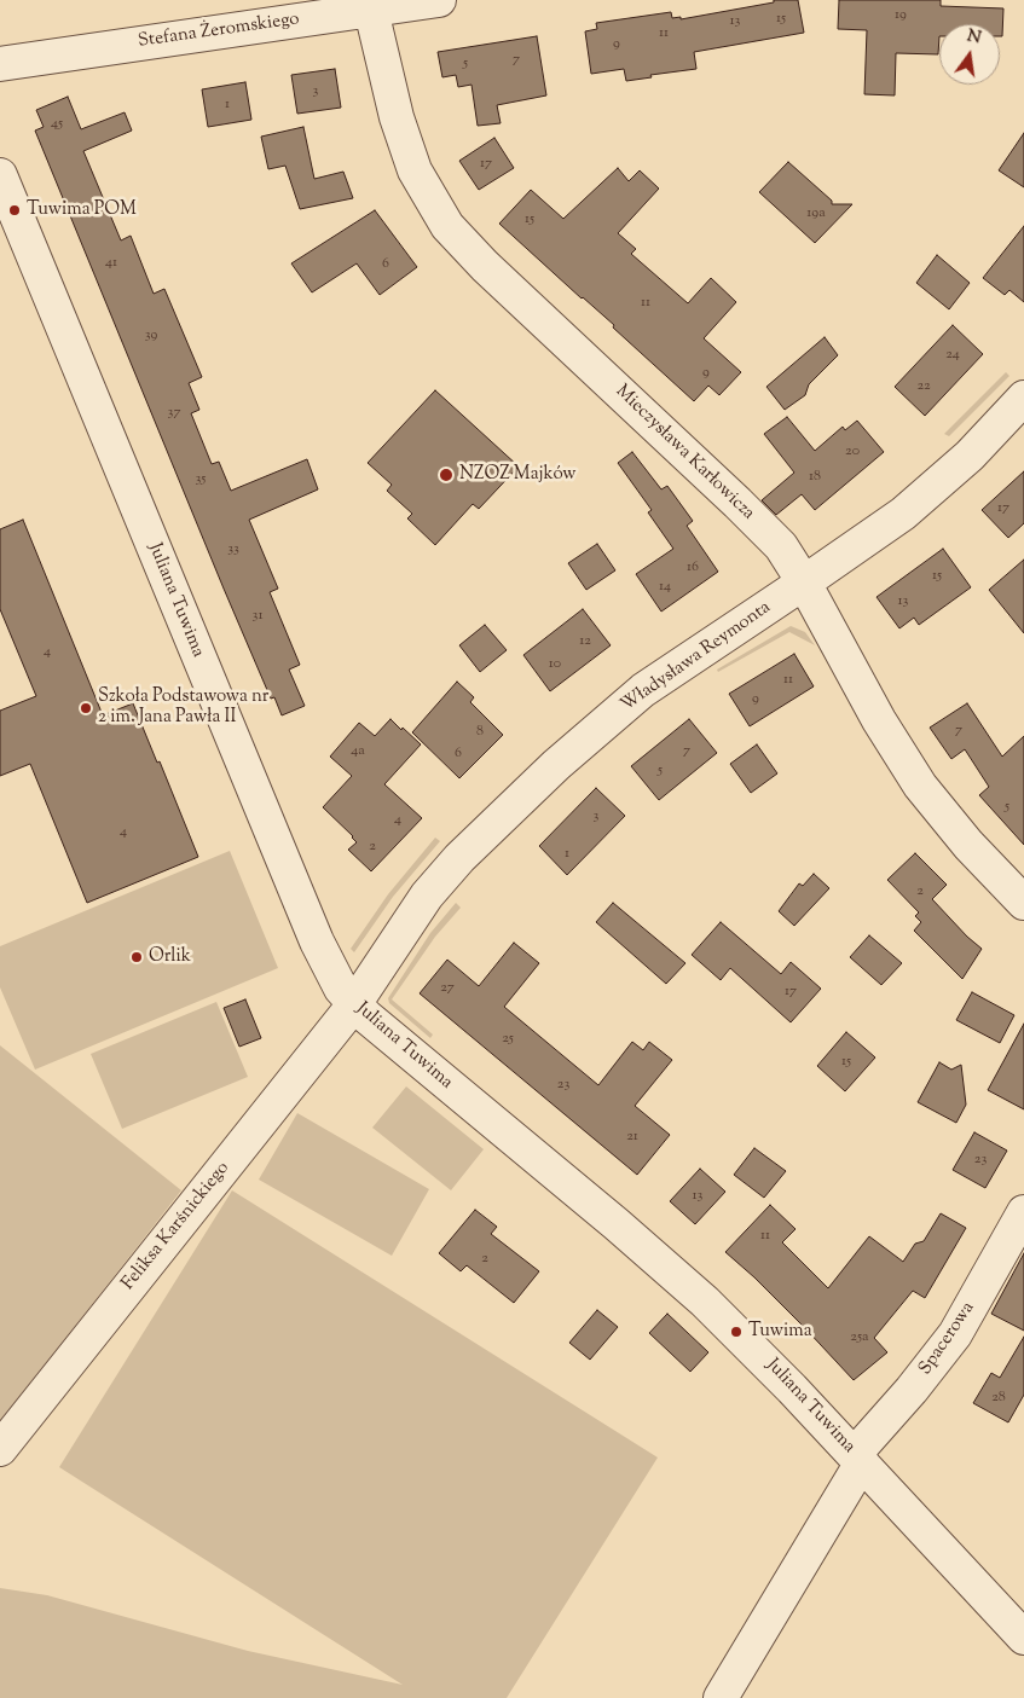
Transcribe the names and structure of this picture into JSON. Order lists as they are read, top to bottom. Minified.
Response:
{"streets":{"street":["Stefana Żeromskiego","Mieczysława Karłowicza","Juliana Tuwima","Władysława Reymonta","Feliksa Karśnickiego","Spacerowa"]},"crossings":[["Stefana Żeromskiego","Mieczysława Karłowicza"],["Mieczysława Karłowicza","Władysława Reymonta"],["Juliana Tuwima","Władysława Reymonta"],["Juliana Tuwima","Feliksa Karśnickiego"],["Juliana Tuwima","Spacerowa"],["Władysława Reymonta","Feliksa Karśnickiego"]],"places":["Tuwima POM","NZOZ Majków","Szkoła Podstawowa nr 2 im. Jana Pawła II","Orlik","Tuwima"],"house_numbers":["19","15","13","11","9","7","5","3","1","45","17","19a","15","41","6","11","39","24","9","22","37","20","18","35","17","33","16","15","14","13","31","12","4","10","11","9","7","8","4a","7","6","5","5","3","4","4","2","1","2","27","17","25","15","23","21","23","13","11","2","25a","28"],"north":"top"}
